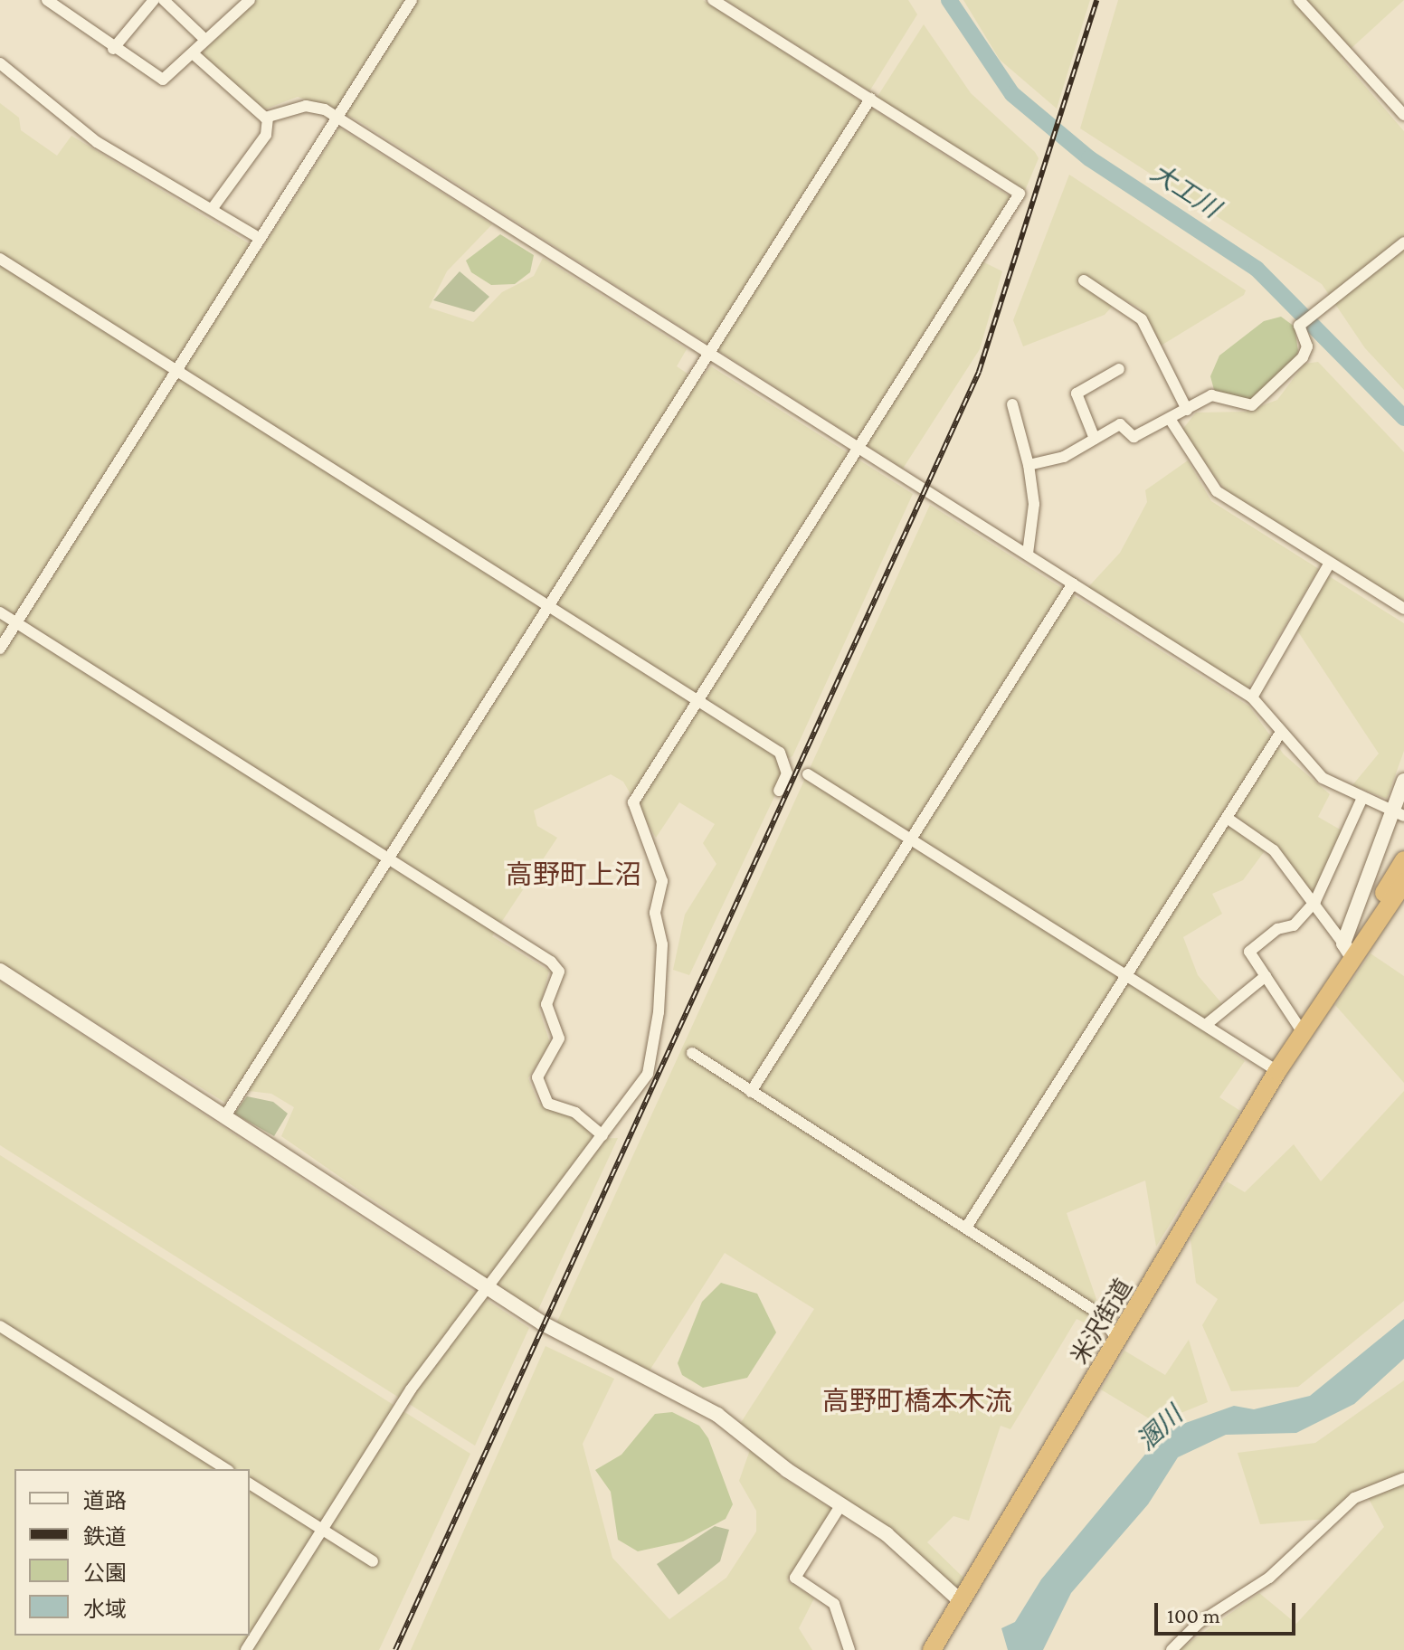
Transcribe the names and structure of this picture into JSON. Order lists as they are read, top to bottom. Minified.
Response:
{"streets":{"highway":["米沢街道"]},"districts":["高野町上沼","高野町橋本木流"],"water":["大工川","溷川"],"legend":["道路","鉄道","公園","水域"],"scale_bar":"100 m"}
